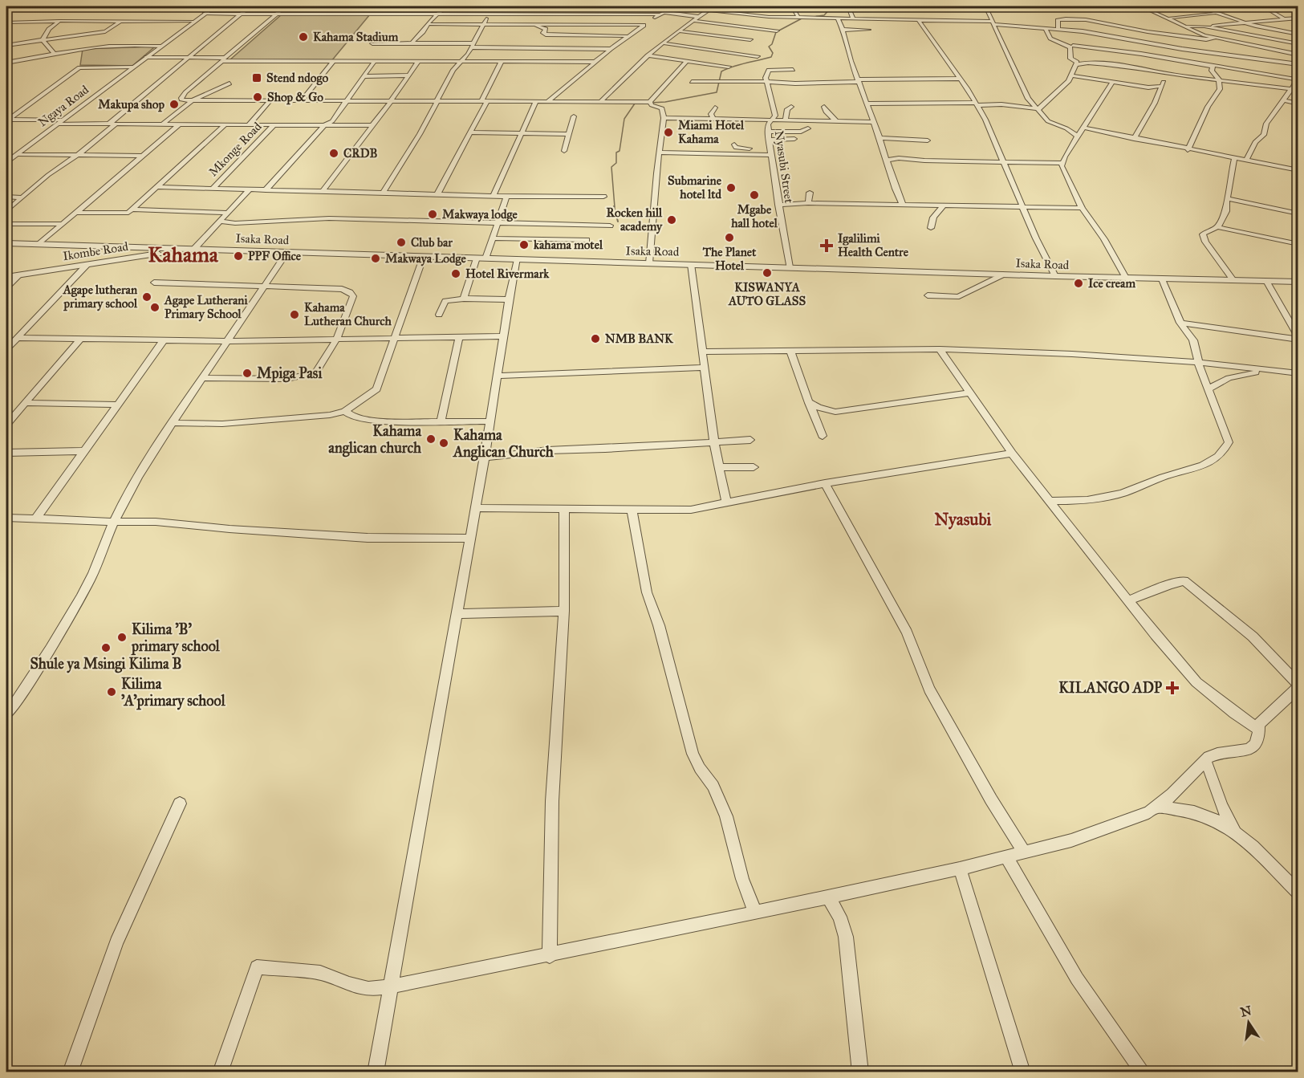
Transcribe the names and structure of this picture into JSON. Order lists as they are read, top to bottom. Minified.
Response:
{"streets":{"street":["Ngaya Road","Mkonge Road","Nyasubi Street","Isaka Road","Ikombe Road"]},"crossings":[["Nyasubi Street","Isaka Road"],["Isaka Road","Ikombe Road"]],"districts":["Kahama","Nyasubi"],"places":{"other":["Kahama Stadium","Shop & Go","Makupa shop","Miami Hotel Kahama","CRDB","Submarine hotel ltd","Mgabe hall hotel","Makwaya lodge","Rocken hill academy","The Planet Hotel","Club bar","kahama motel","PPF Office","Makwaya Lodge","KISWANYA AUTO GLASS","Hotel Rivermark","Ice cream","Agape lutheran primary school","Agape Lutherani Primary School","Kahama Lutheran Church","NMB BANK","Mpiga Pasi","Kahama anglican church","Kahama Anglican Church","Kilima 'B' primary school","Shule ya Msingi Kilima B","Kilima 'A'primary school"],"transit":["Stend ndogo"],"health":["Igalilimi Health Centre","KILANGO ADP"]},"north":"top"}
